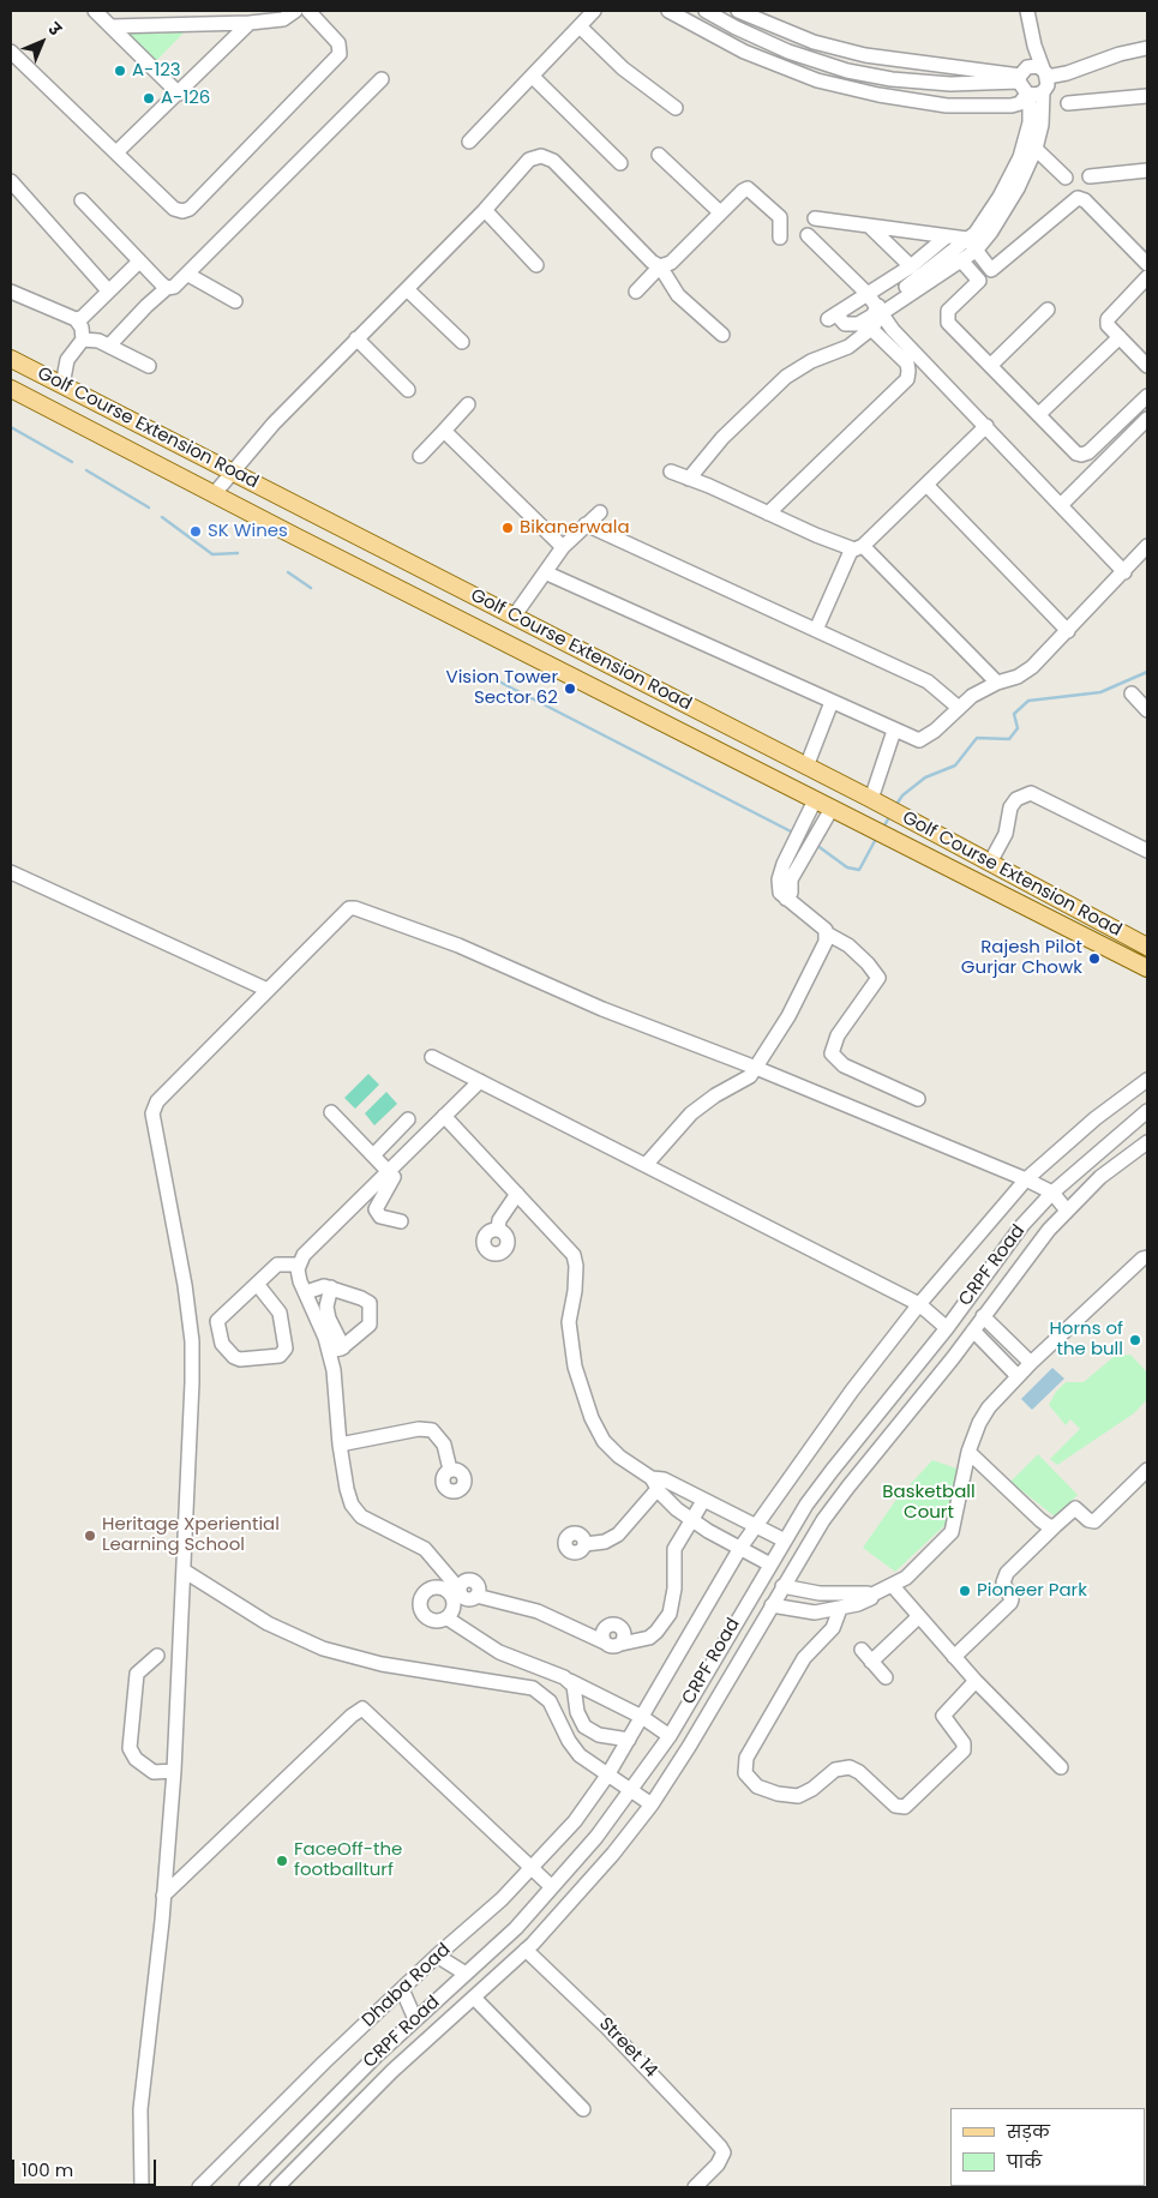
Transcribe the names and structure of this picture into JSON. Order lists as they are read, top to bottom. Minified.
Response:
{"streets":{"main road":["Golf Course Extension Road"],"street":["CRPF Road","Dhaba Road","Street 14"]},"parks":["Basketball Court"],"places":["A-123","A-126","Bikanerwala","SK Wines","Vision Tower Sector 62","Rajesh Pilot Gurjar Chowk","Horns of the bull","Heritage Xperiential Learning School","Pioneer Park","FaceOff-the footballturf"],"legend":["सड़क","पार्क"],"scale_bar":"100 m","north":"top right"}
